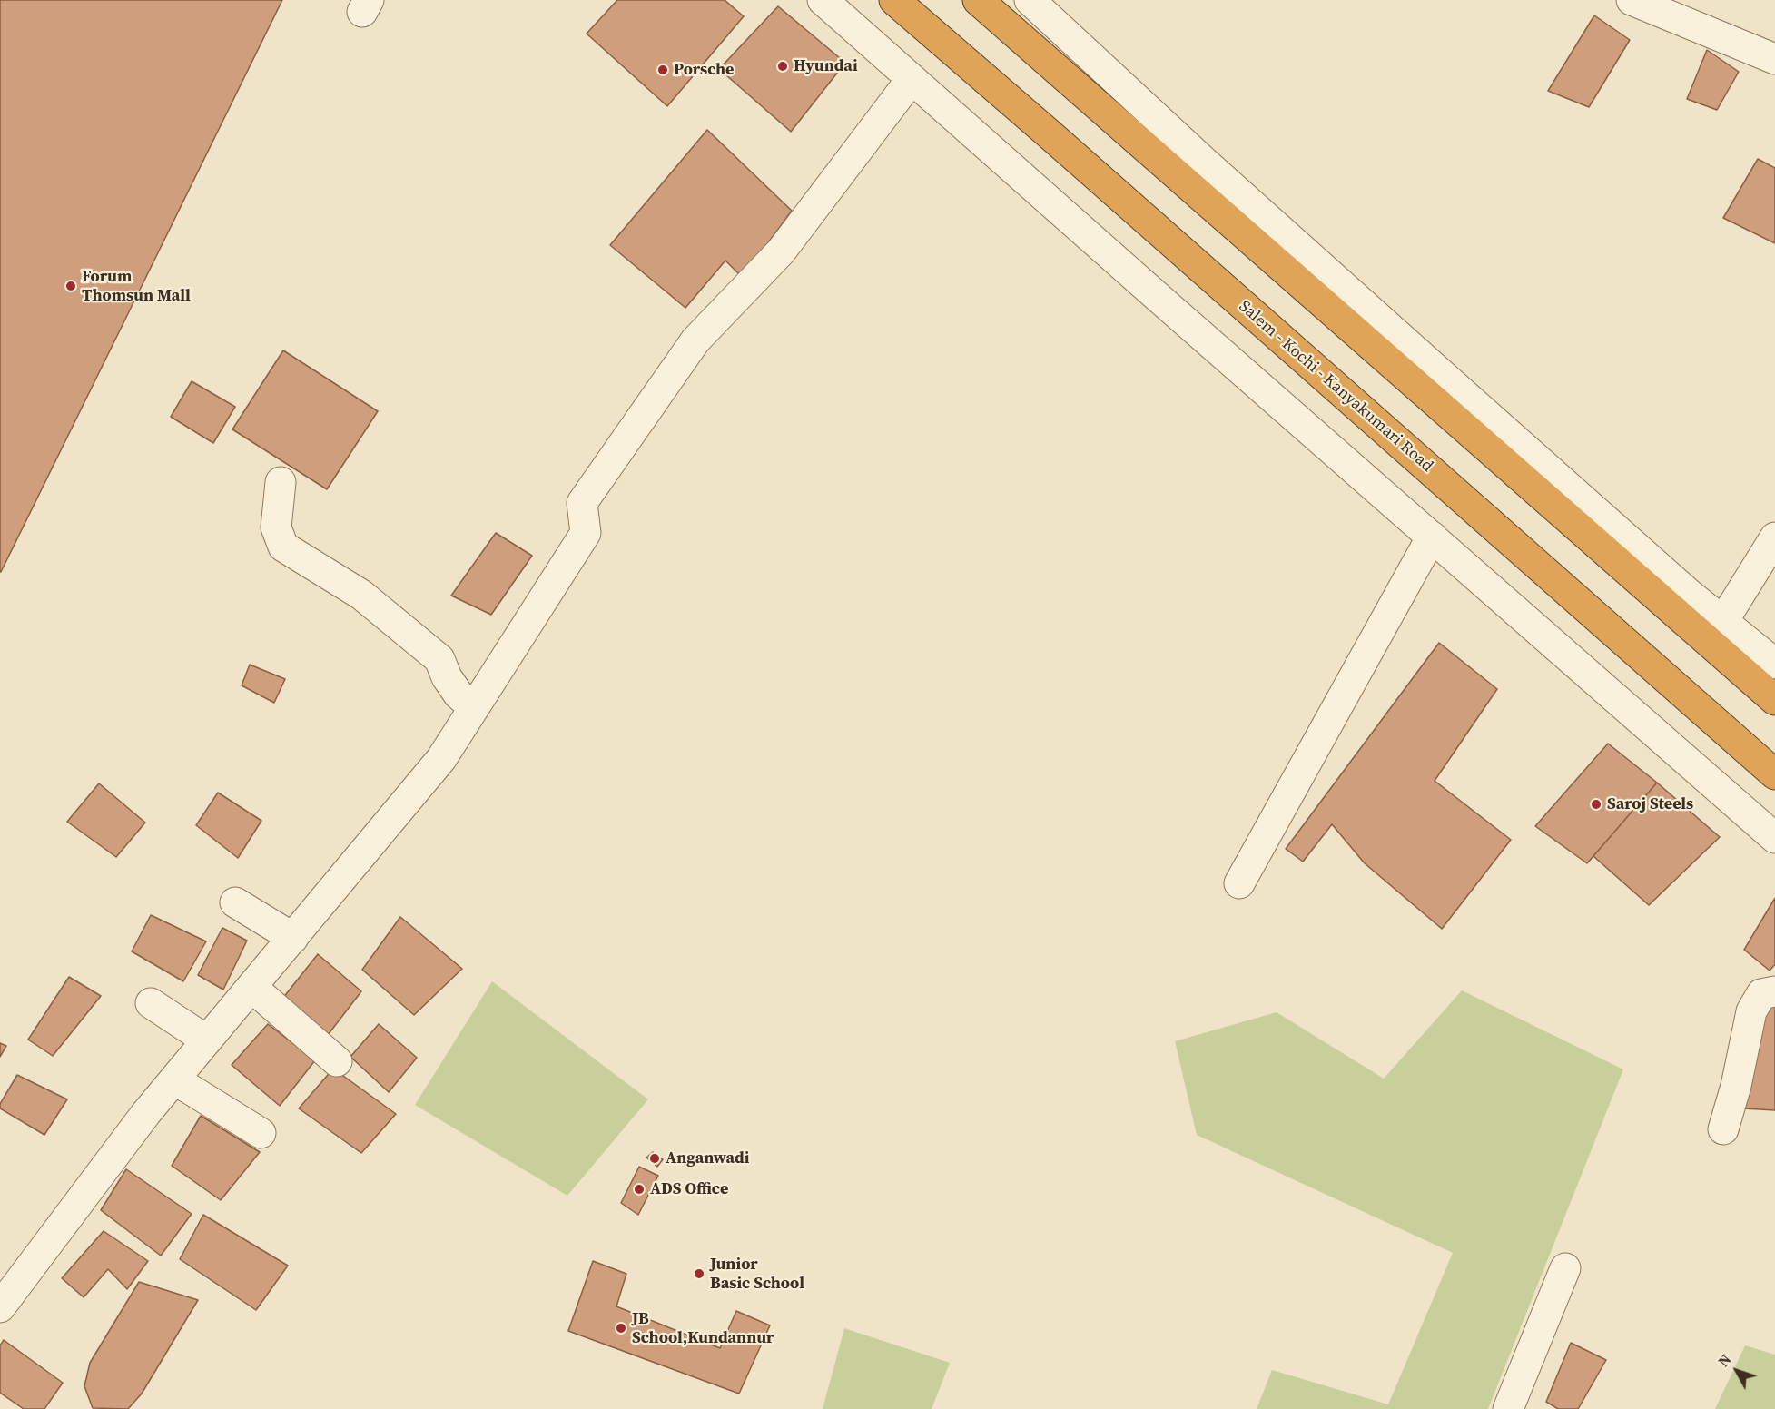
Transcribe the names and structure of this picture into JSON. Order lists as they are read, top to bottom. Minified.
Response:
{"streets":{"highway":["Salem - Kochi - Kanyakumari Road"]},"places":["Hyundai","Porsche","Forum Thomsun Mall","Saroj Steels","Anganwadi","ADS Office","Junior Basic School","JB School,Kundannur"],"north":"top left"}
